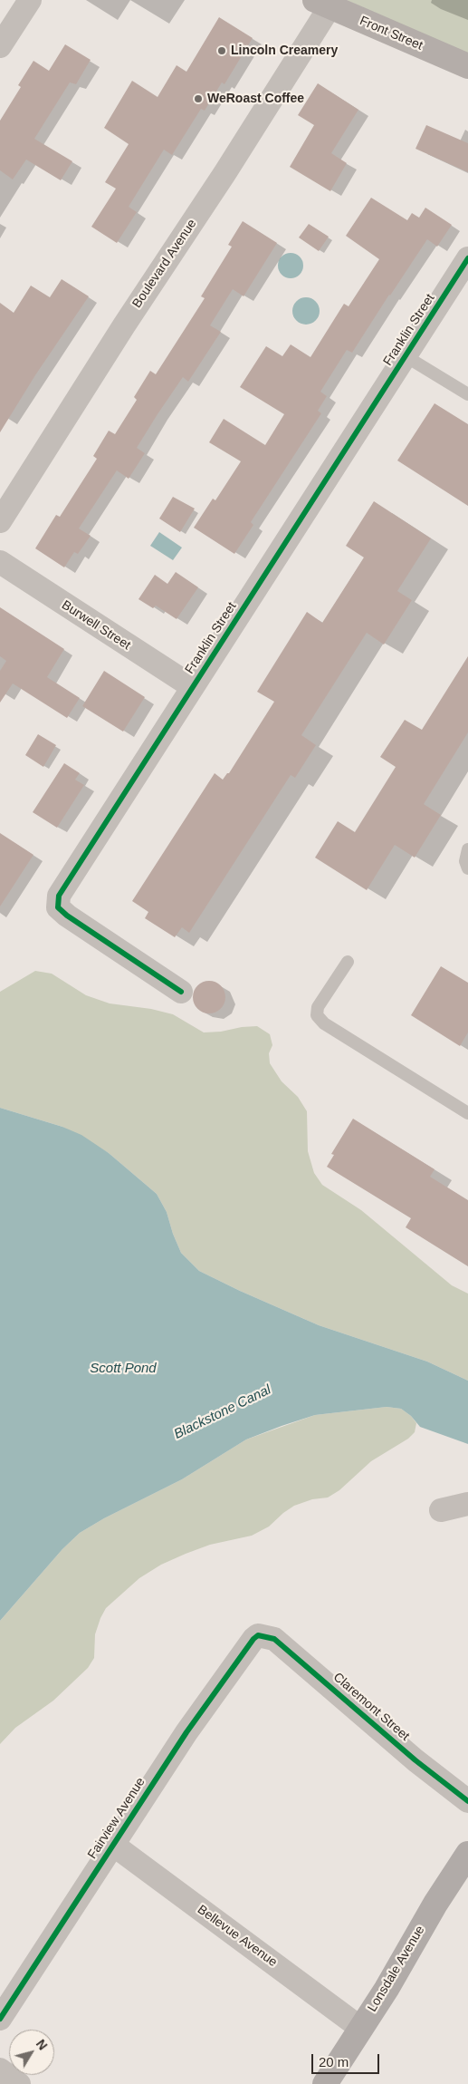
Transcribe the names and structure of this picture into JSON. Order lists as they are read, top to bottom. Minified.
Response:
{"streets":{"main road":["Front Street","Lonsdale Avenue"],"street":["Boulevard Avenue","Franklin Street","Burwell Street","Claremont Street","Fairview Avenue","Bellevue Avenue"]},"crossings":[["Front Street","Boulevard Avenue"],["Franklin Street","Burwell Street"],["Claremont Street","Fairview Avenue"],["Fairview Avenue","Bellevue Avenue"],["Bellevue Avenue","Lonsdale Avenue"]],"water":["Scott Pond","Blackstone Canal"],"places":["Lincoln Creamery","WeRoast Coffee"],"scale_bar":"20 m","north":"top right"}
